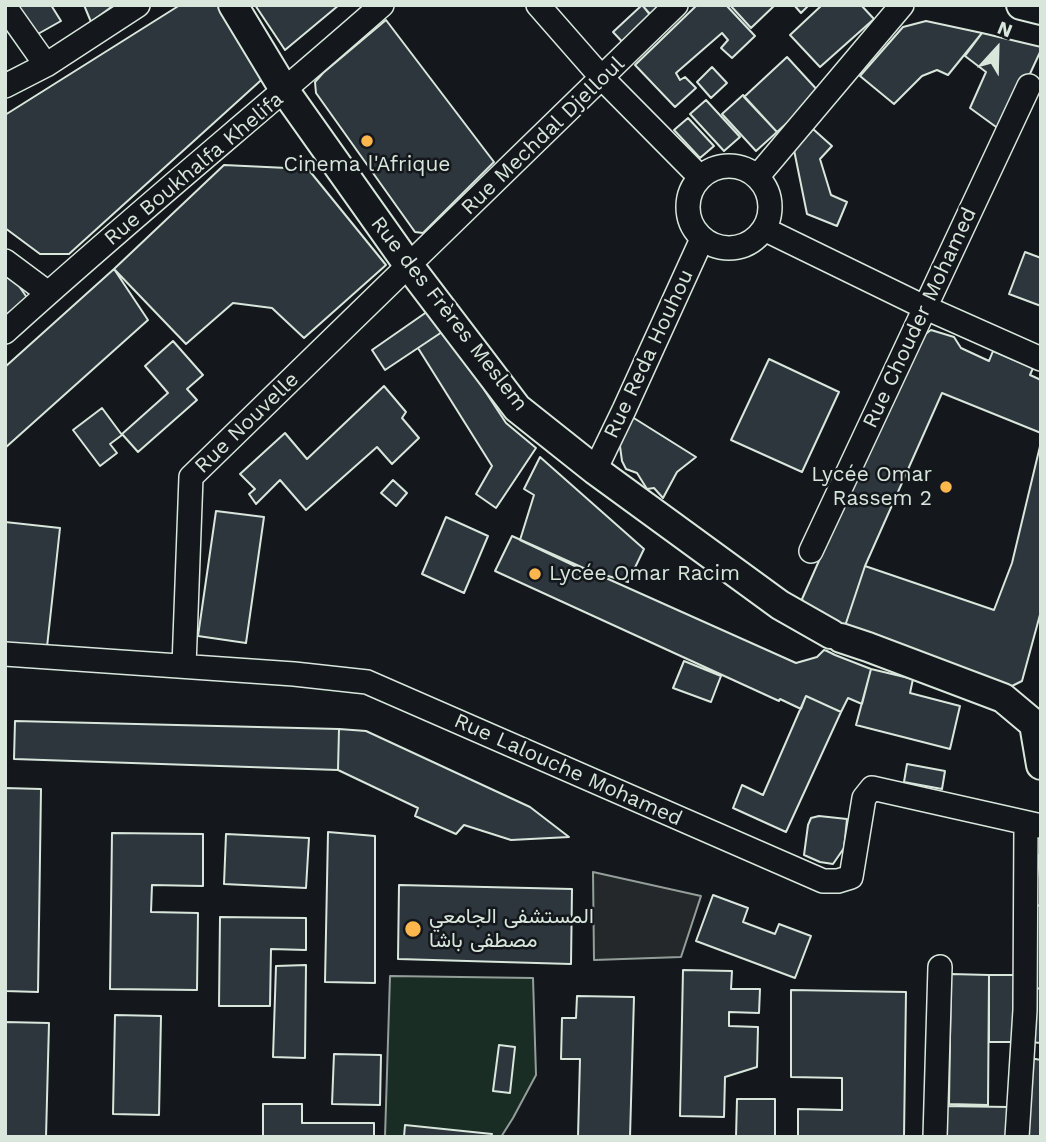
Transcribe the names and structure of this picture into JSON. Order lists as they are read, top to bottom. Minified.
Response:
{"streets":{"street":["Rue Mechdal Djelloul","Rue Boukhalfa Khelifa","Rue des Frères Meslem","Rue Chouder Mohamed","Rue Reda Houhou","Rue Nouvelle","Rue Lalouche Mohamed"]},"crossings":[["Rue Mechdal Djelloul","Rue des Frères Meslem"],["Rue Mechdal Djelloul","Rue Nouvelle"],["Rue Boukhalfa Khelifa","Rue des Frères Meslem"],["Rue des Frères Meslem","Rue Reda Houhou"],["Rue des Frères Meslem","Rue Nouvelle"],["Rue Nouvelle","Rue Lalouche Mohamed"]],"places":["Cinema l'Afrique","Lycée Omar Rassem 2","Lycée Omar Racim","المستشفى الجامعي مصطفى باشا"],"north":"top"}
